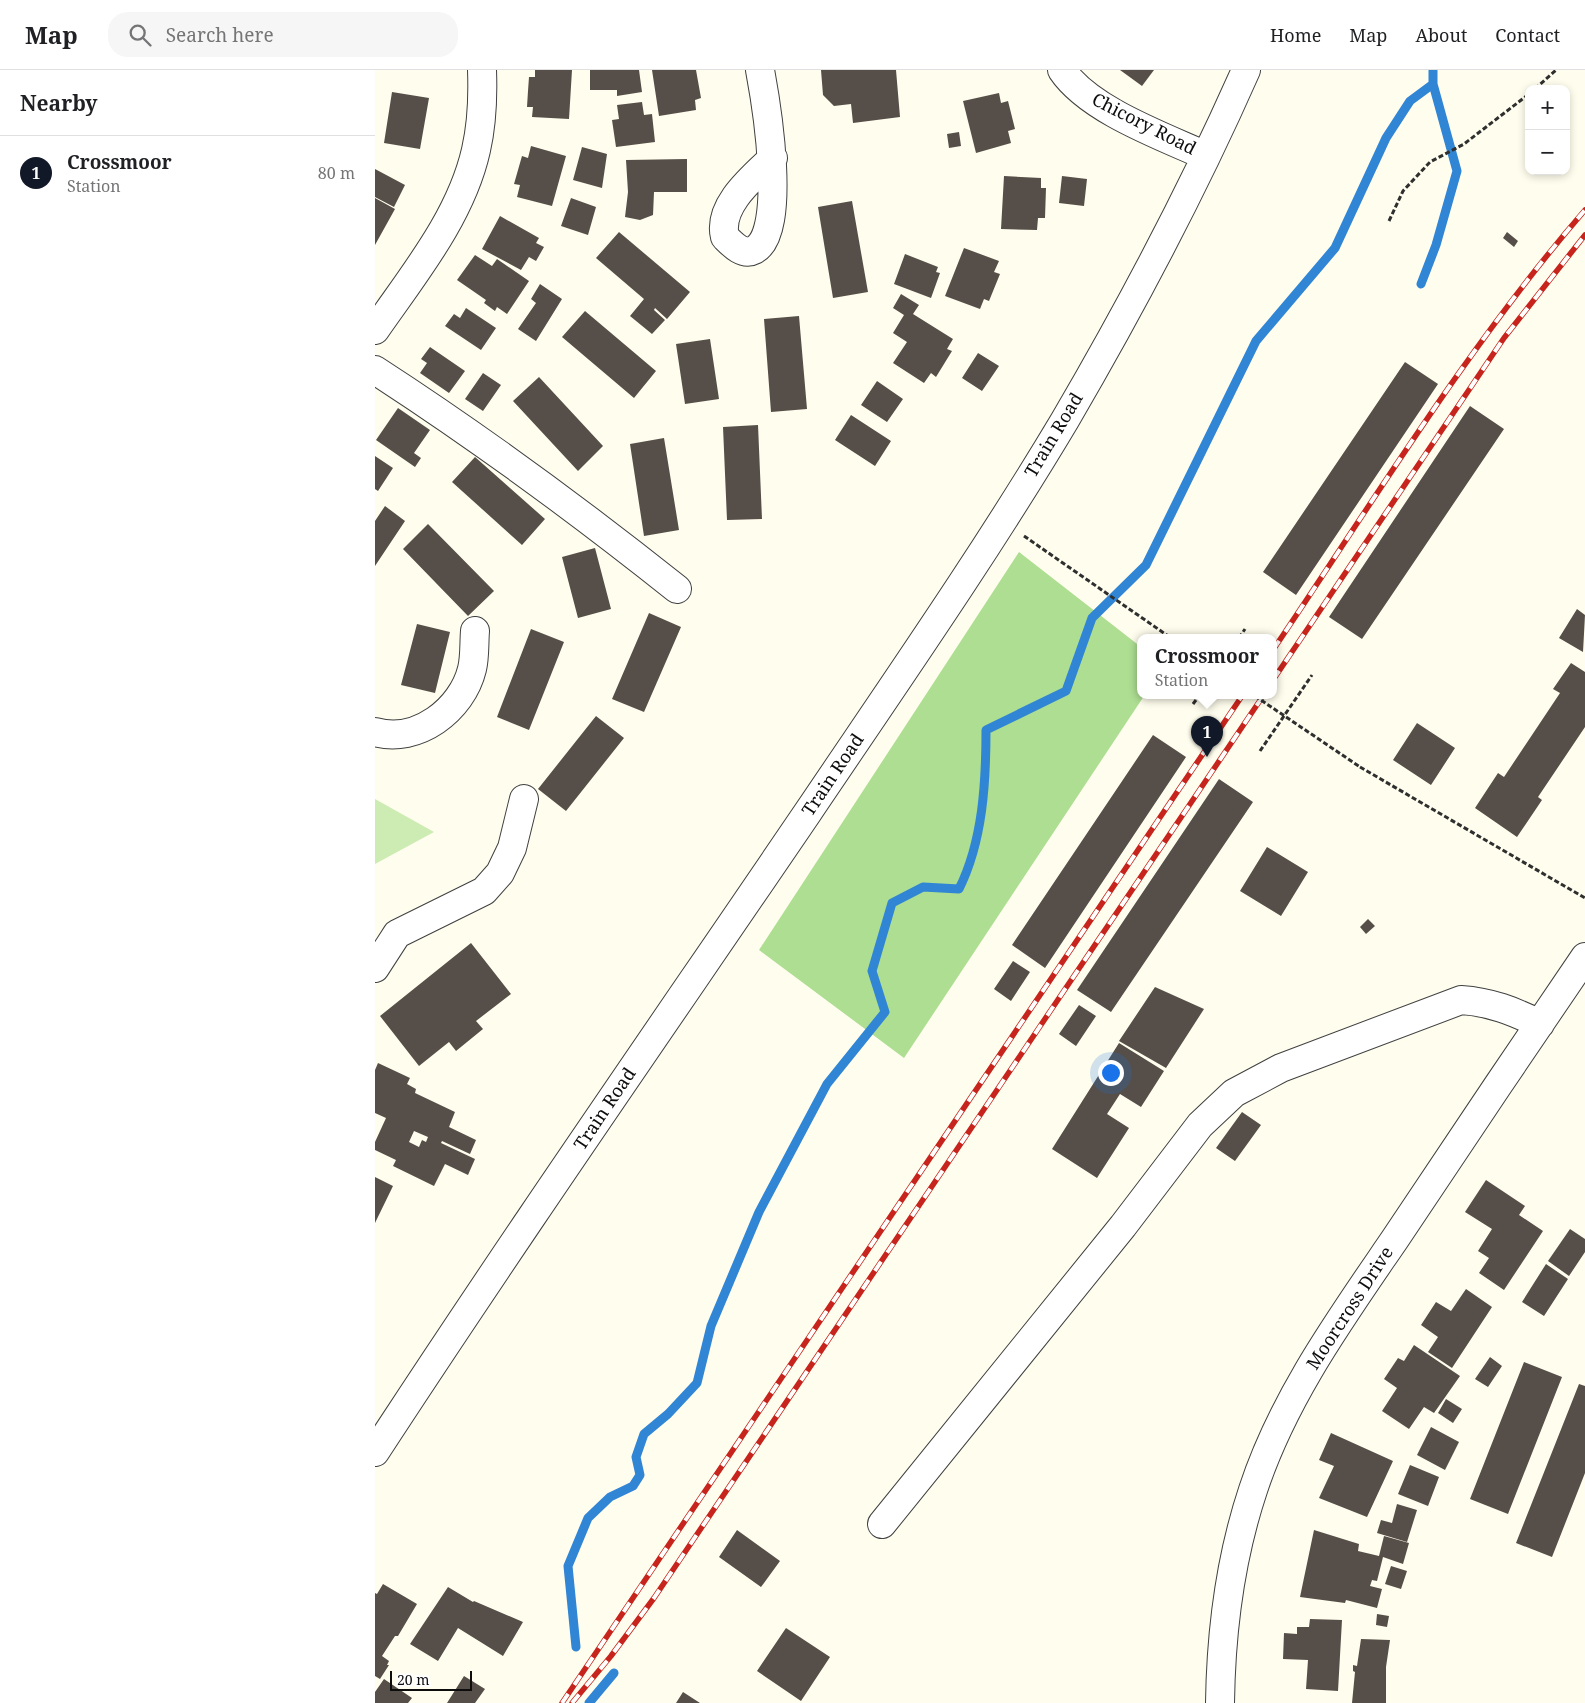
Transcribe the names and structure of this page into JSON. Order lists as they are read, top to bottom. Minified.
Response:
{"streets":{"street":["Chicory Road","Train Road","Moorcross Drive"]},"crossings":[["Chicory Road","Train Road"]],"scale_bar":"20 m","page":{"header":"Map","search":"Search here","nav":["Home","Map","About","Contact"],"heading":"Nearby","map_buttons":["+","−"],"list":[{"mark":"1","name":"Crossmoor","note":"Station","value":"80 m"}],"popup":["Crossmoor","Station"],"pins":"1","scale":"20 m"}}
